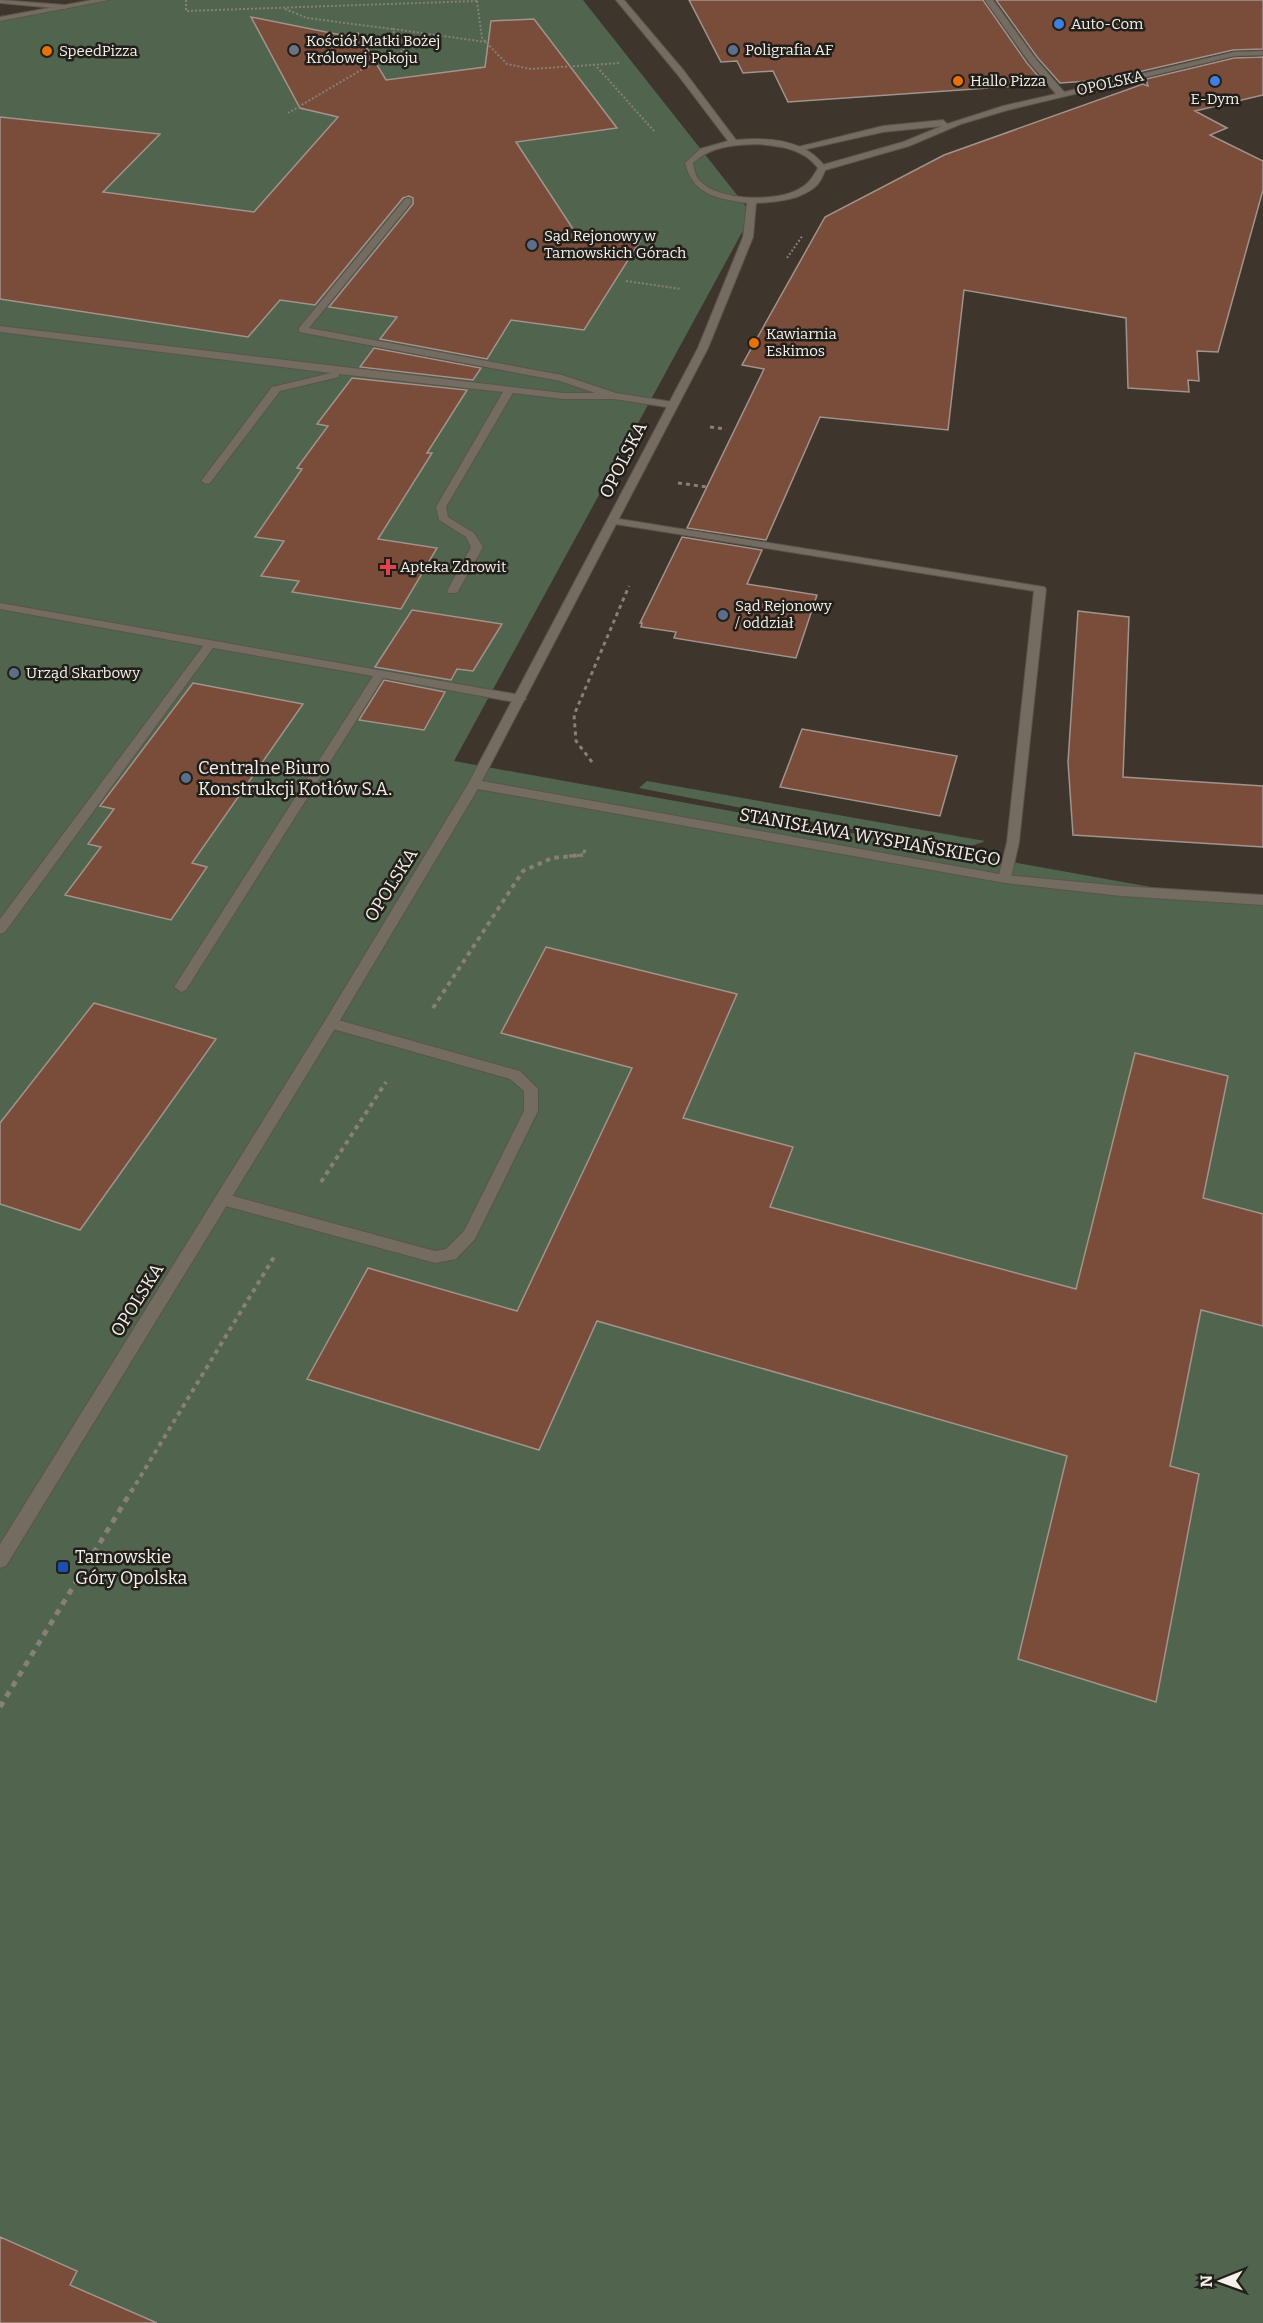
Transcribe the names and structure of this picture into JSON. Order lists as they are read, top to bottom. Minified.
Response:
{"streets":{"street":["OPOLSKA","STANISŁAWA WYSPIAŃSKIEGO"]},"crossings":[["OPOLSKA","STANISŁAWA WYSPIAŃSKIEGO"]],"places":{"other":["Auto-Com","Kościół Matki Bożej Królowej Pokoju","Poligrafia AF","SpeedPizza","Hallo Pizza","E-Dym","Sąd Rejonowy w Tarnowskich Górach","Kawiarnia Eskimos","Sąd Rejonowy / oddział","Urząd Skarbowy","Centralne Biuro Konstrukcji Kotłów S.A."],"health":["Apteka Zdrowit"],"transit":["Tarnowskie Góry Opolska"]},"north":"left"}
